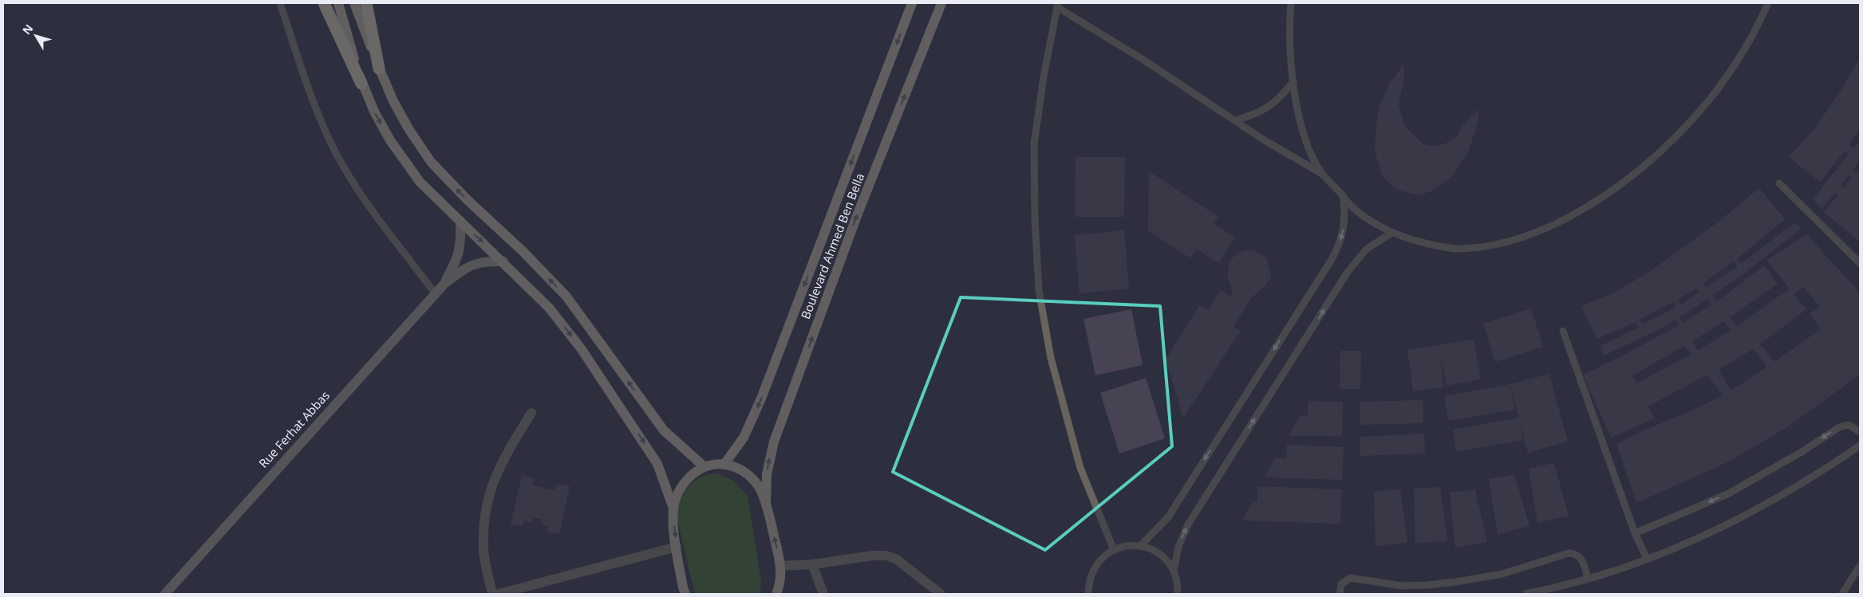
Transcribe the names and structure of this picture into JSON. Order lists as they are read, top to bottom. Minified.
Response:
{"streets":{"main road":["Boulevard Ahmed Ben Bella"],"street":["Rue Ferhat Abbas"]},"north":"top left"}
